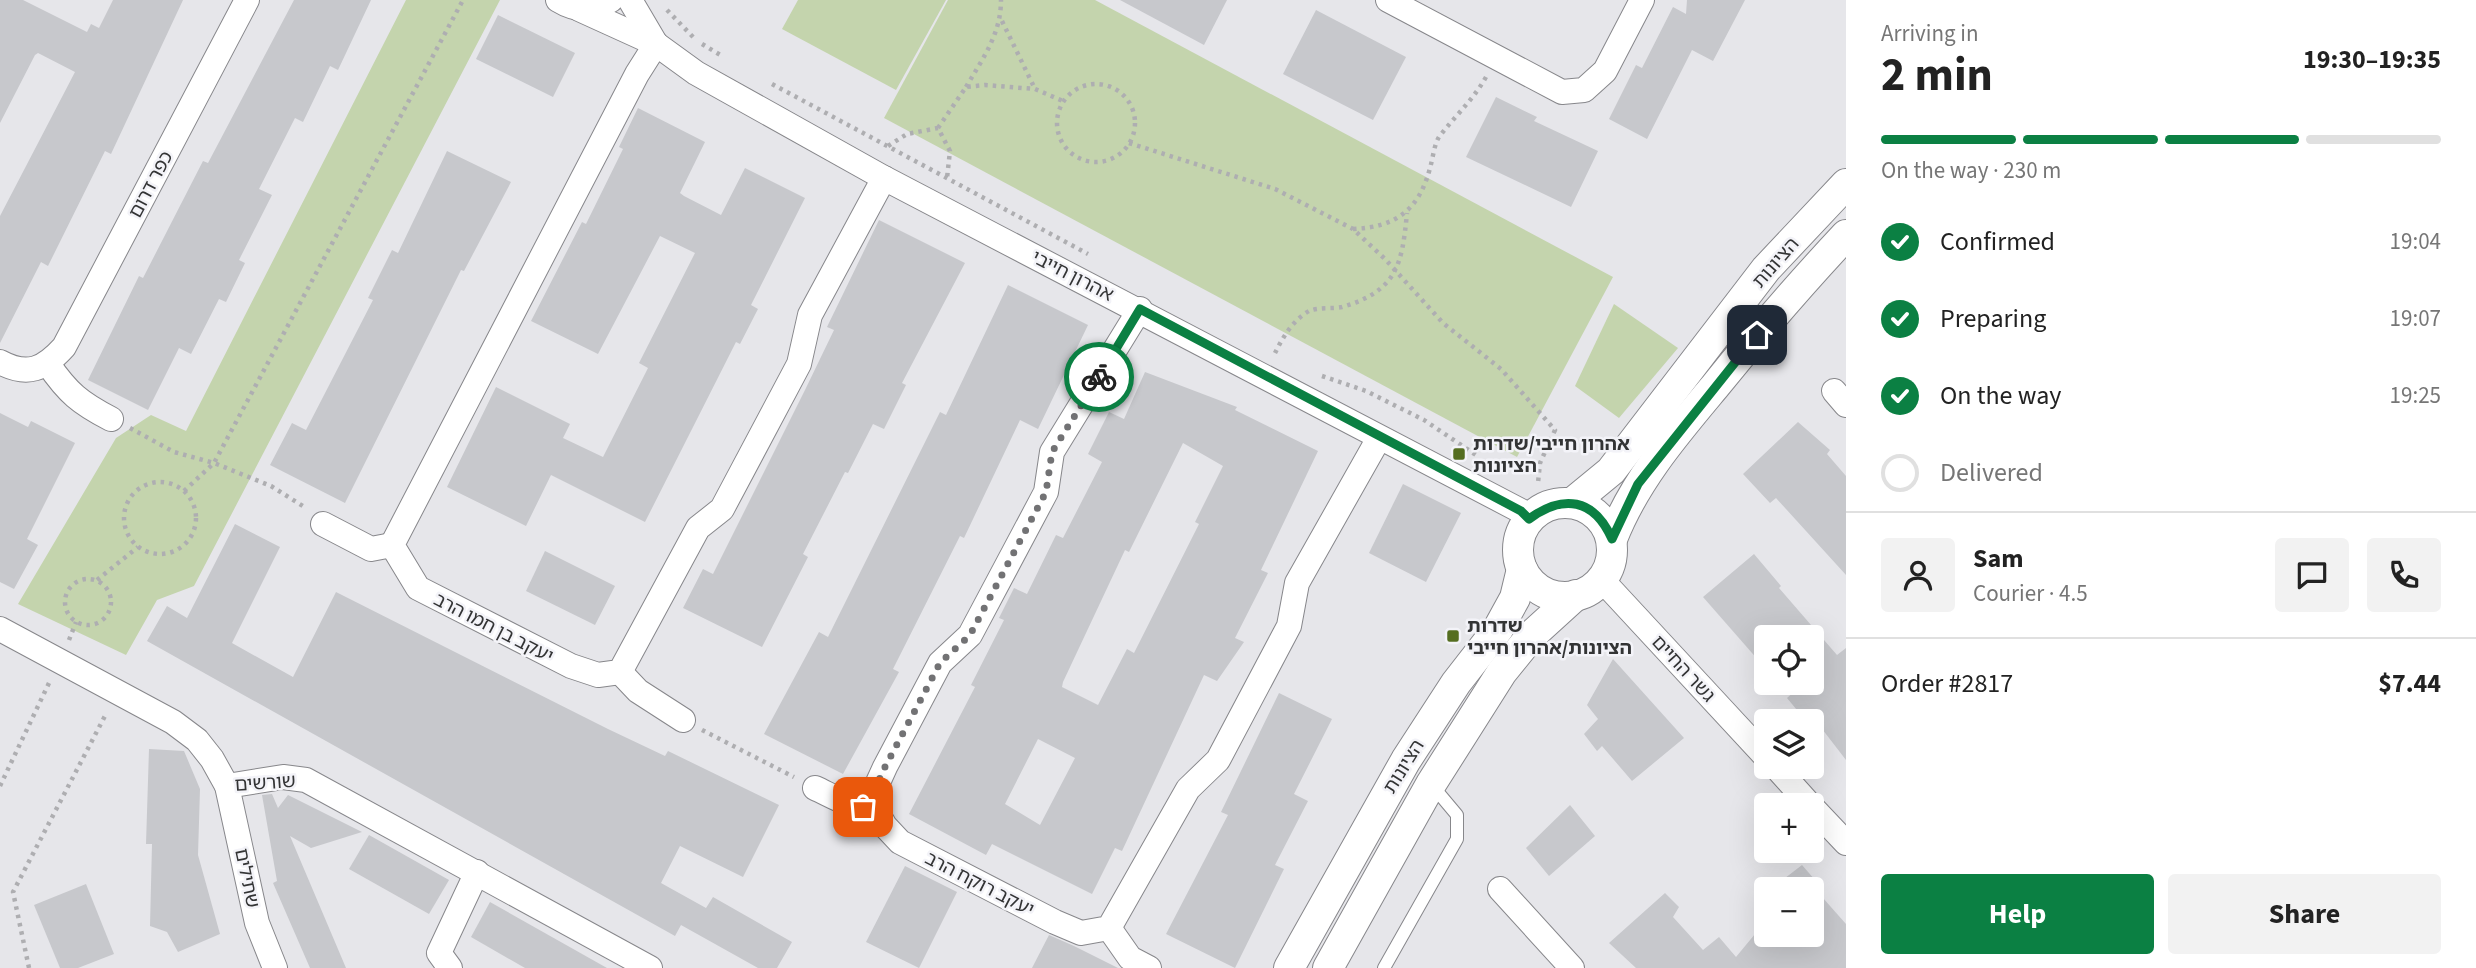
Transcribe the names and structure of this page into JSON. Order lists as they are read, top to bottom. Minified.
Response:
{"streets":{"street":["כפר דרום","הציונות","אהרון חייבי","יעקב בן חמו הרב","גשר החיים","שורשים","שתילים","יעקב רוקח הרב"]},"crossings":[["הציונות","אהרון חייבי"],["הציונות","גשר החיים"],["אהרון חייבי","גשר החיים"],["שורשים","שתילים"]],"places":{"transit":["אהרון חייבי/שדרות הציונות","שדרות הציונות/אהרון חייבי"]},"page":{"heading":["2 min","Arriving in","19:30–19:35"],"panel":["Sam","Courier · 4.5","Order #2817","$7.44"],"bar":"On the way · 230 m","list":[["Confirmed","19:04"],["Preparing","19:07"],["On the way","19:25"],"Delivered"],"map_buttons":["+","−"],"buttons":["Help","Share"]}}
